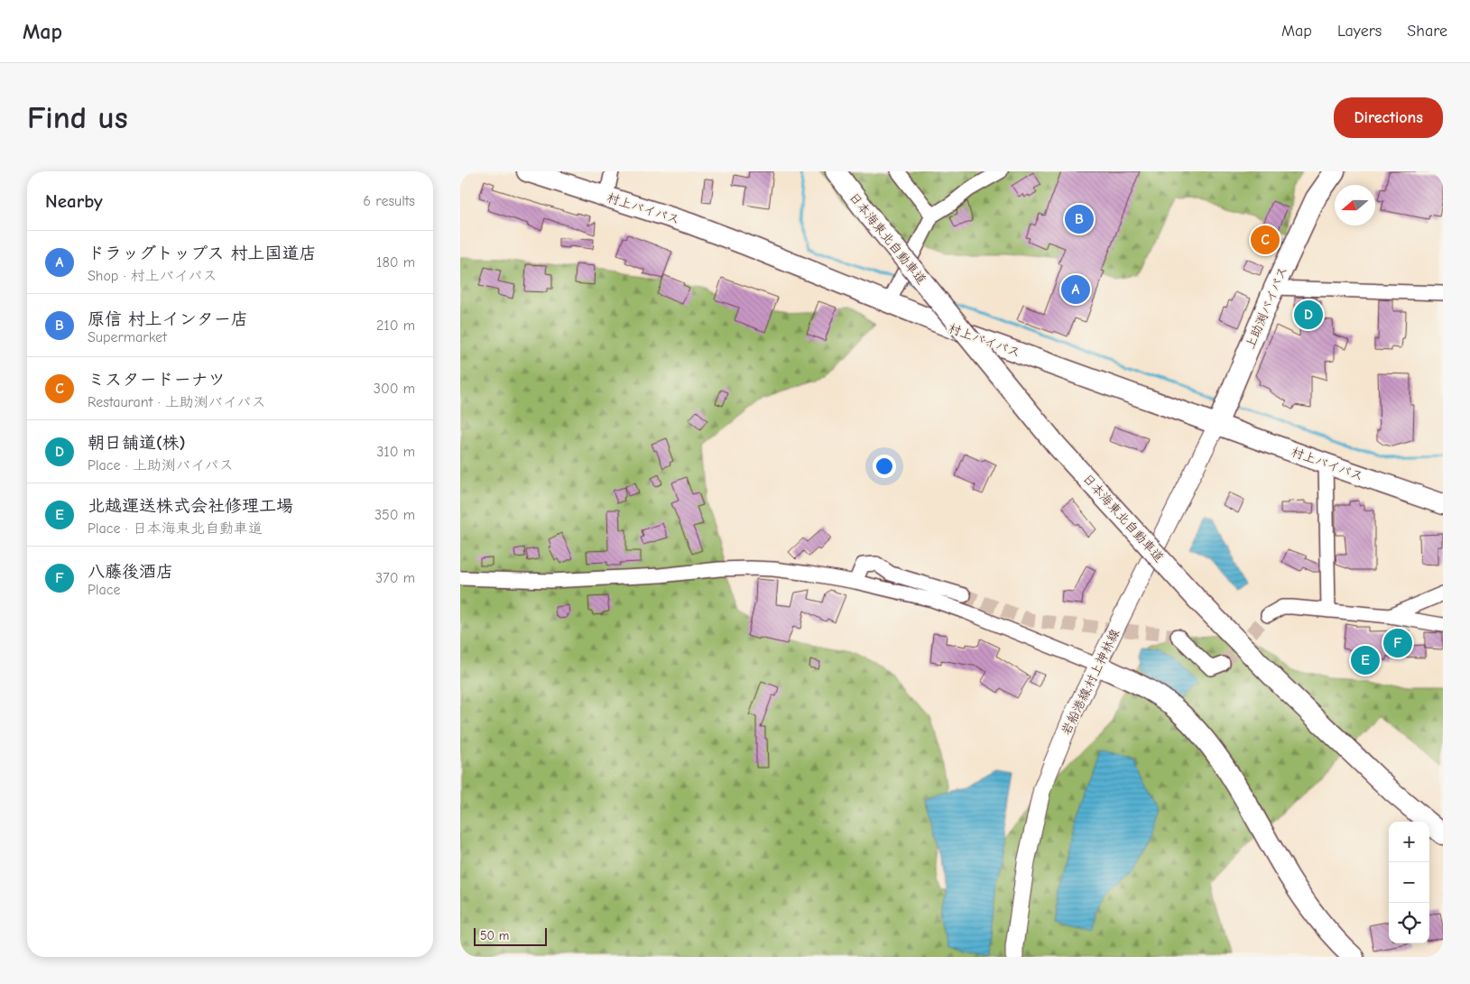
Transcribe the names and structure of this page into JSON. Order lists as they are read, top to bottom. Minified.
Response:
{"streets":{"highway":["村上バイパス","日本海東北自動車道","上助渕バイパス"],"main road":["岩船港線;村上神林線"]},"crossings":[["村上バイパス","上助渕バイパス"],["村上バイパス","岩船港線;村上神林線"],["上助渕バイパス","岩船港線;村上神林線"]],"scale_bar":"50 m","north":"left","page":{"header":"Map","nav":["Map","Layers","Share"],"buttons":"Directions","title":"Find us","heading":["Nearby","6 results"],"pins":["B","C","A","D","F","E"],"list":[{"mark":"A","name":"ドラッグトップス 村上国道店","note":"Shop · 村上バイパス","value":"180 m"},{"mark":"B","name":"原信 村上インター店","note":"Supermarket","value":"210 m"},{"mark":"C","name":"ミスタードーナツ","note":"Restaurant · 上助渕バイパス","value":"300 m"},{"mark":"D","name":"朝日舗道(株)","note":"Place · 上助渕バイパス","value":"310 m"},{"mark":"E","name":"北越運送株式会社修理工場","note":"Place · 日本海東北自動車道","value":"350 m"},{"mark":"F","name":"八藤後酒店","note":"Place","value":"370 m"}],"map_buttons":["+","−"],"scale":"50 m"}}
